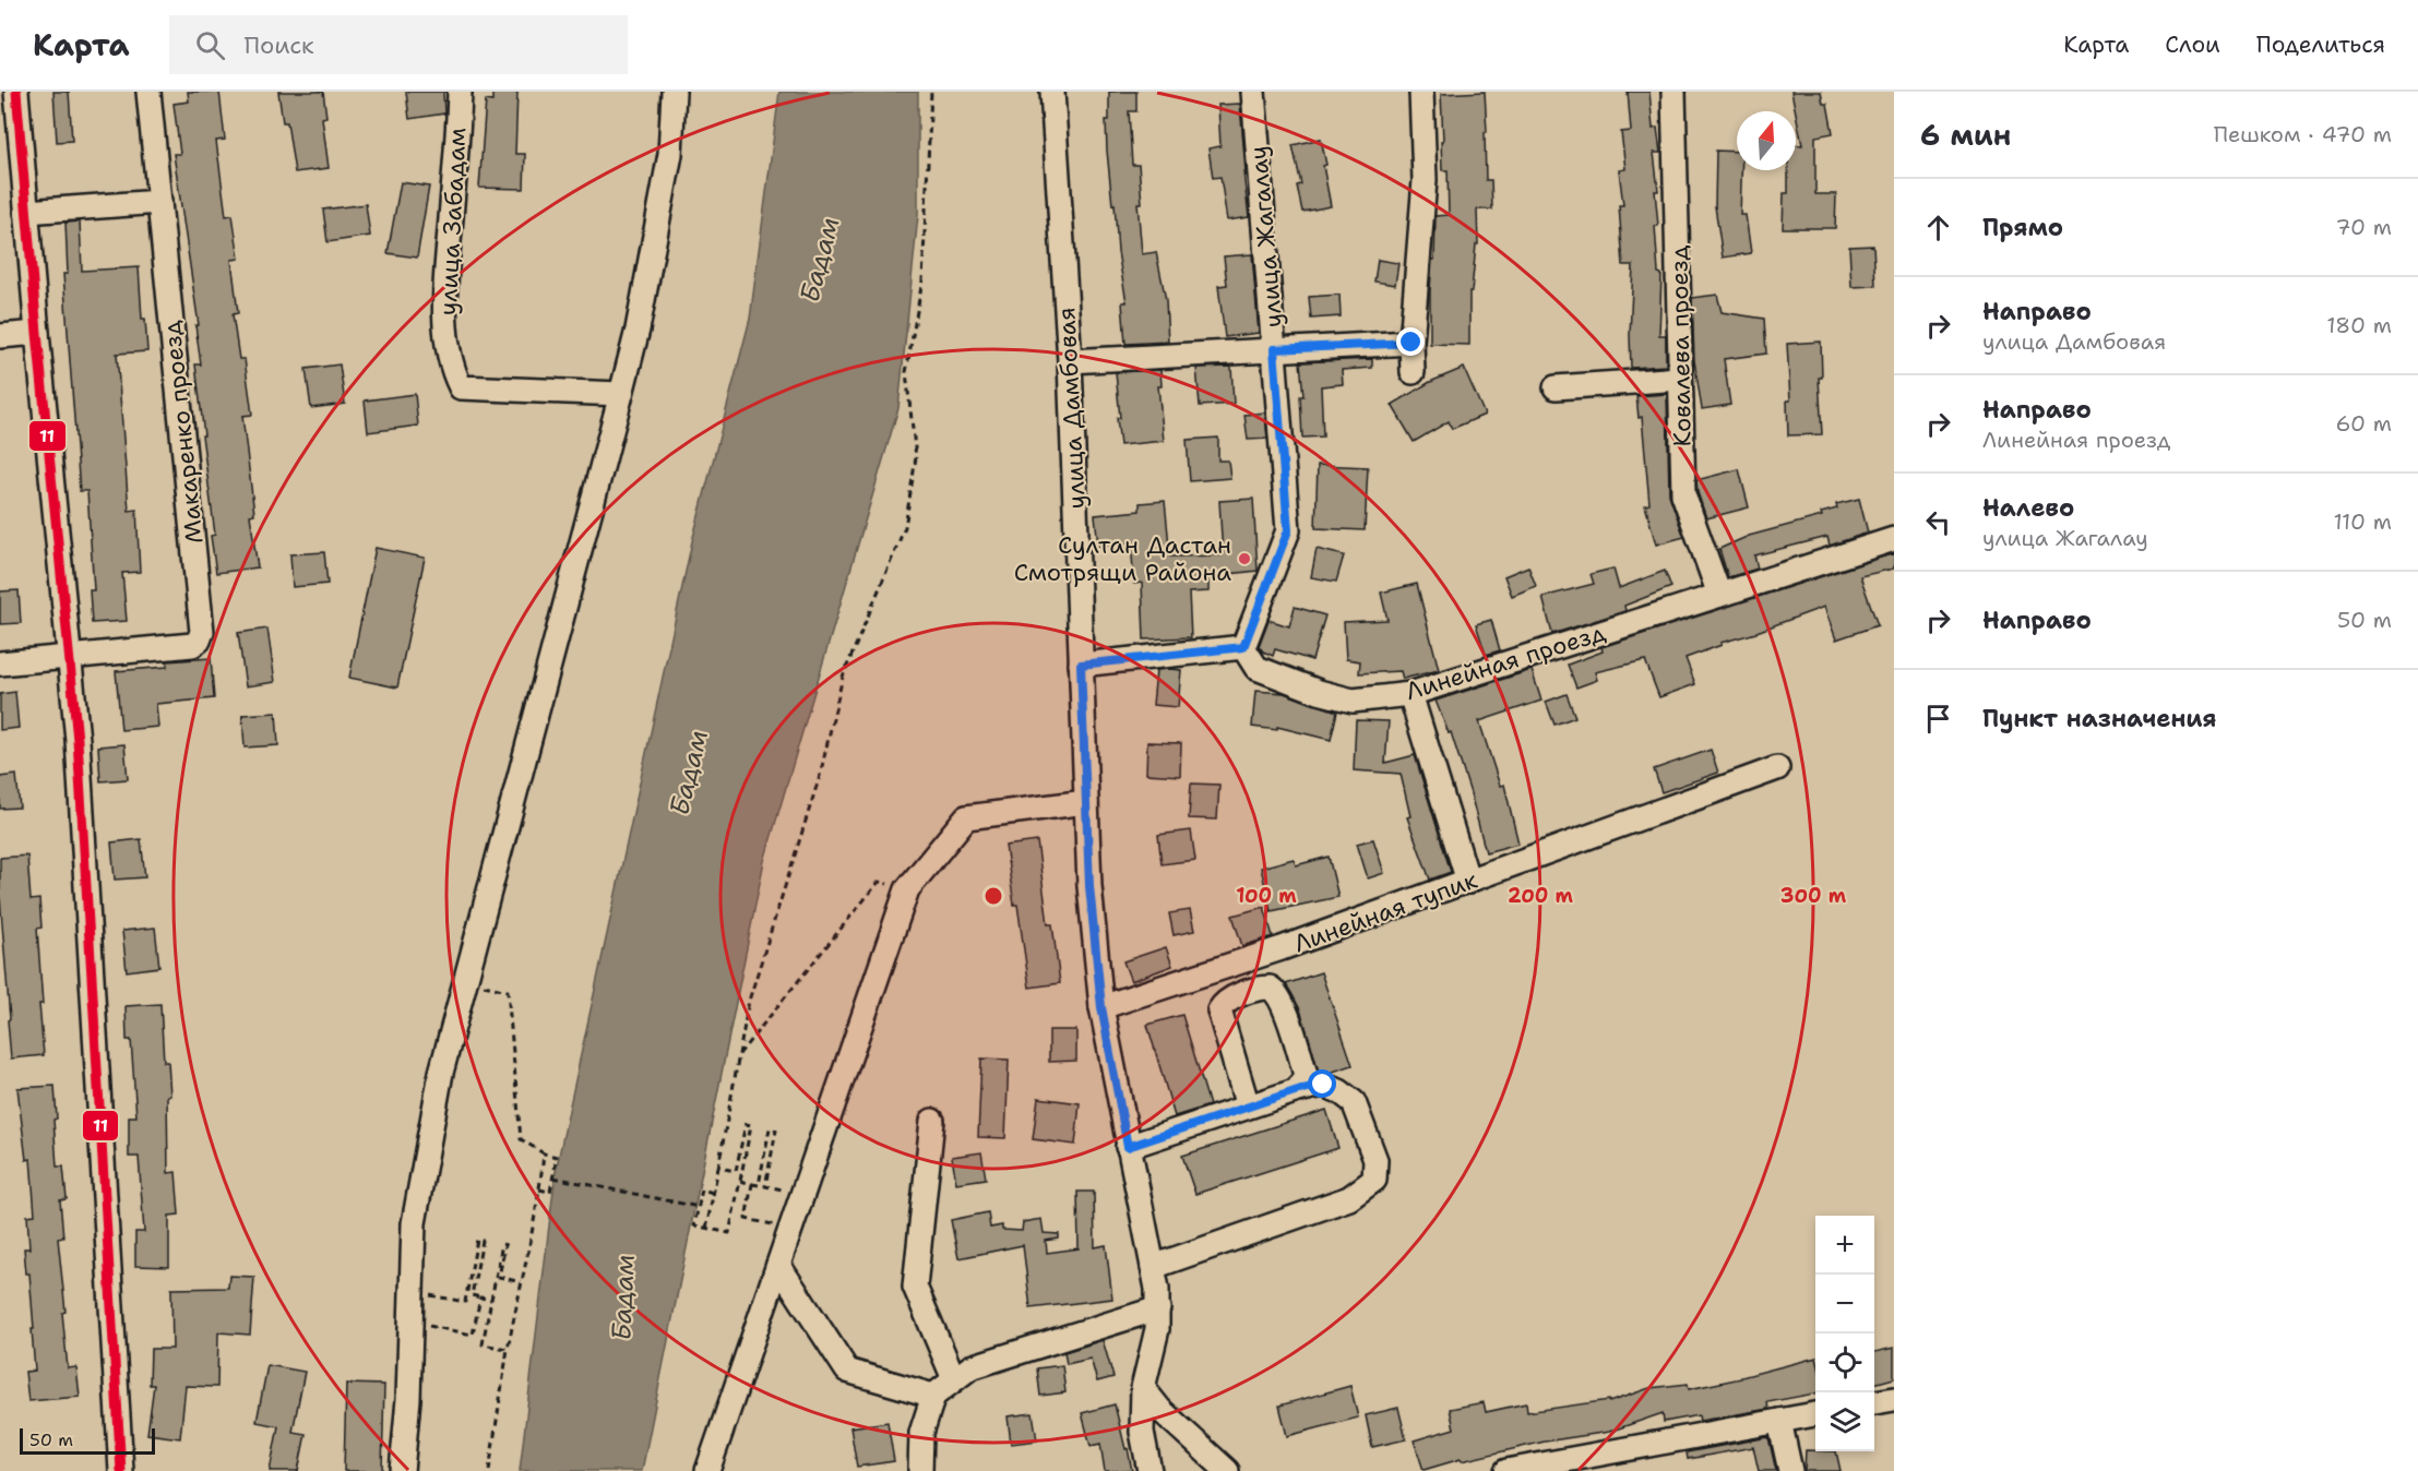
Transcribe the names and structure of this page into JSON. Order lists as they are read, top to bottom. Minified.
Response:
{"streets":{"street":["улица Забадам","улица Жагалау","Ковалева проезд","улица Дамбовая","Макаренко проезд","Линейная проезд","Линейная тупик"]},"crossings":[["улица Жагалау","Линейная проезд"],["Ковалева проезд","Линейная проезд"],["улица Дамбовая","Линейная тупик"]],"water":["Бадам"],"places":["Султан Дастан Смотрящи Района"],"lines":["transit line 11"],"scale_bar":"50 m","north":"top","page":{"header":"Карта","search":"Поиск","nav":["Карта","Слои","Поделиться"],"heading":["6 мин","Пешком · 470 m"],"list":[["Прямо","70 m"],["Направо","улица Дамбовая","180 m"],["Направо","Линейная проезд","60 m"],["Налево","улица Жагалау","110 m"],["Направо","50 m"],"Пункт назначения"],"map_buttons":["+","−"],"scale":"50 m"},"rings":["100 m","200 m","300 m"]}
